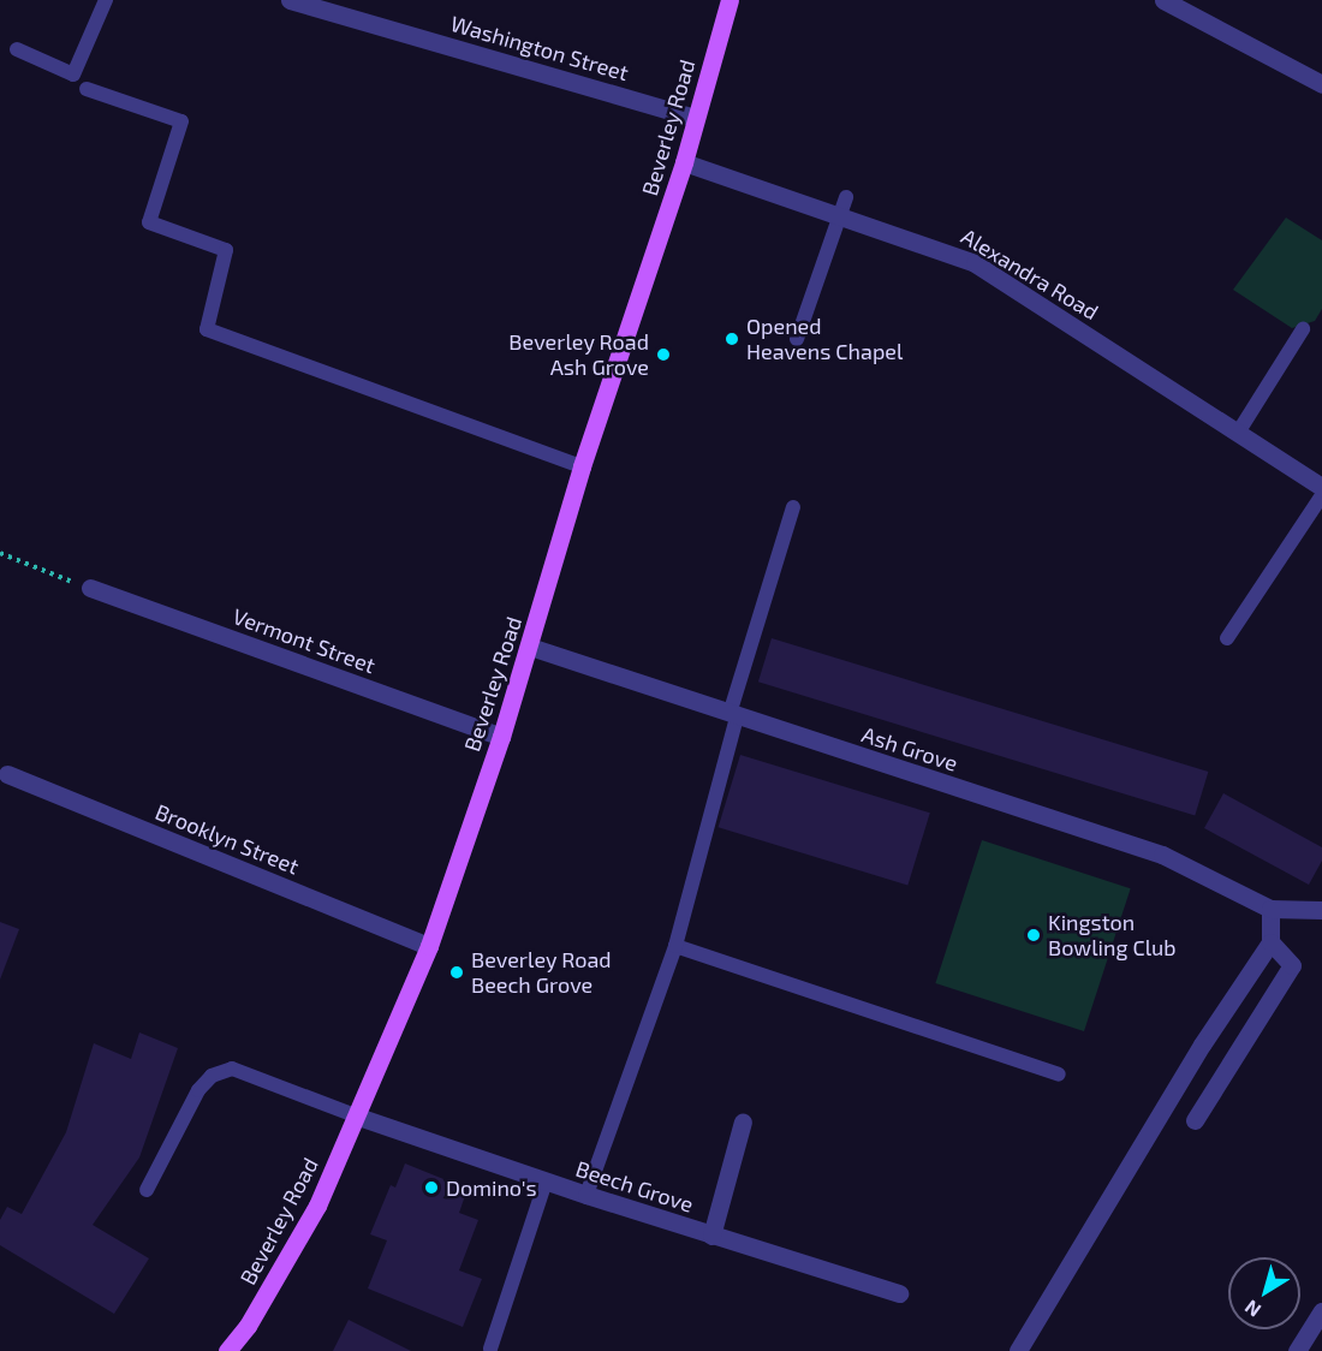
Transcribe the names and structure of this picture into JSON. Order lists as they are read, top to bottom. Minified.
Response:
{"streets":{"main road":["Beverley Road"],"street":["Washington Street","Alexandra Road","Vermont Street","Ash Grove","Brooklyn Street","Beech Grove"]},"crossings":[["Washington Street","Beverley Road"],["Beverley Road","Alexandra Road"],["Beverley Road","Vermont Street"],["Beverley Road","Ash Grove"],["Beverley Road","Brooklyn Street"],["Beverley Road","Beech Grove"]],"places":["Opened Heavens Chapel","Beverley Road Ash Grove","Kingston Bowling Club","Beverley Road Beech Grove","Domino's"],"north":"bottom left"}
